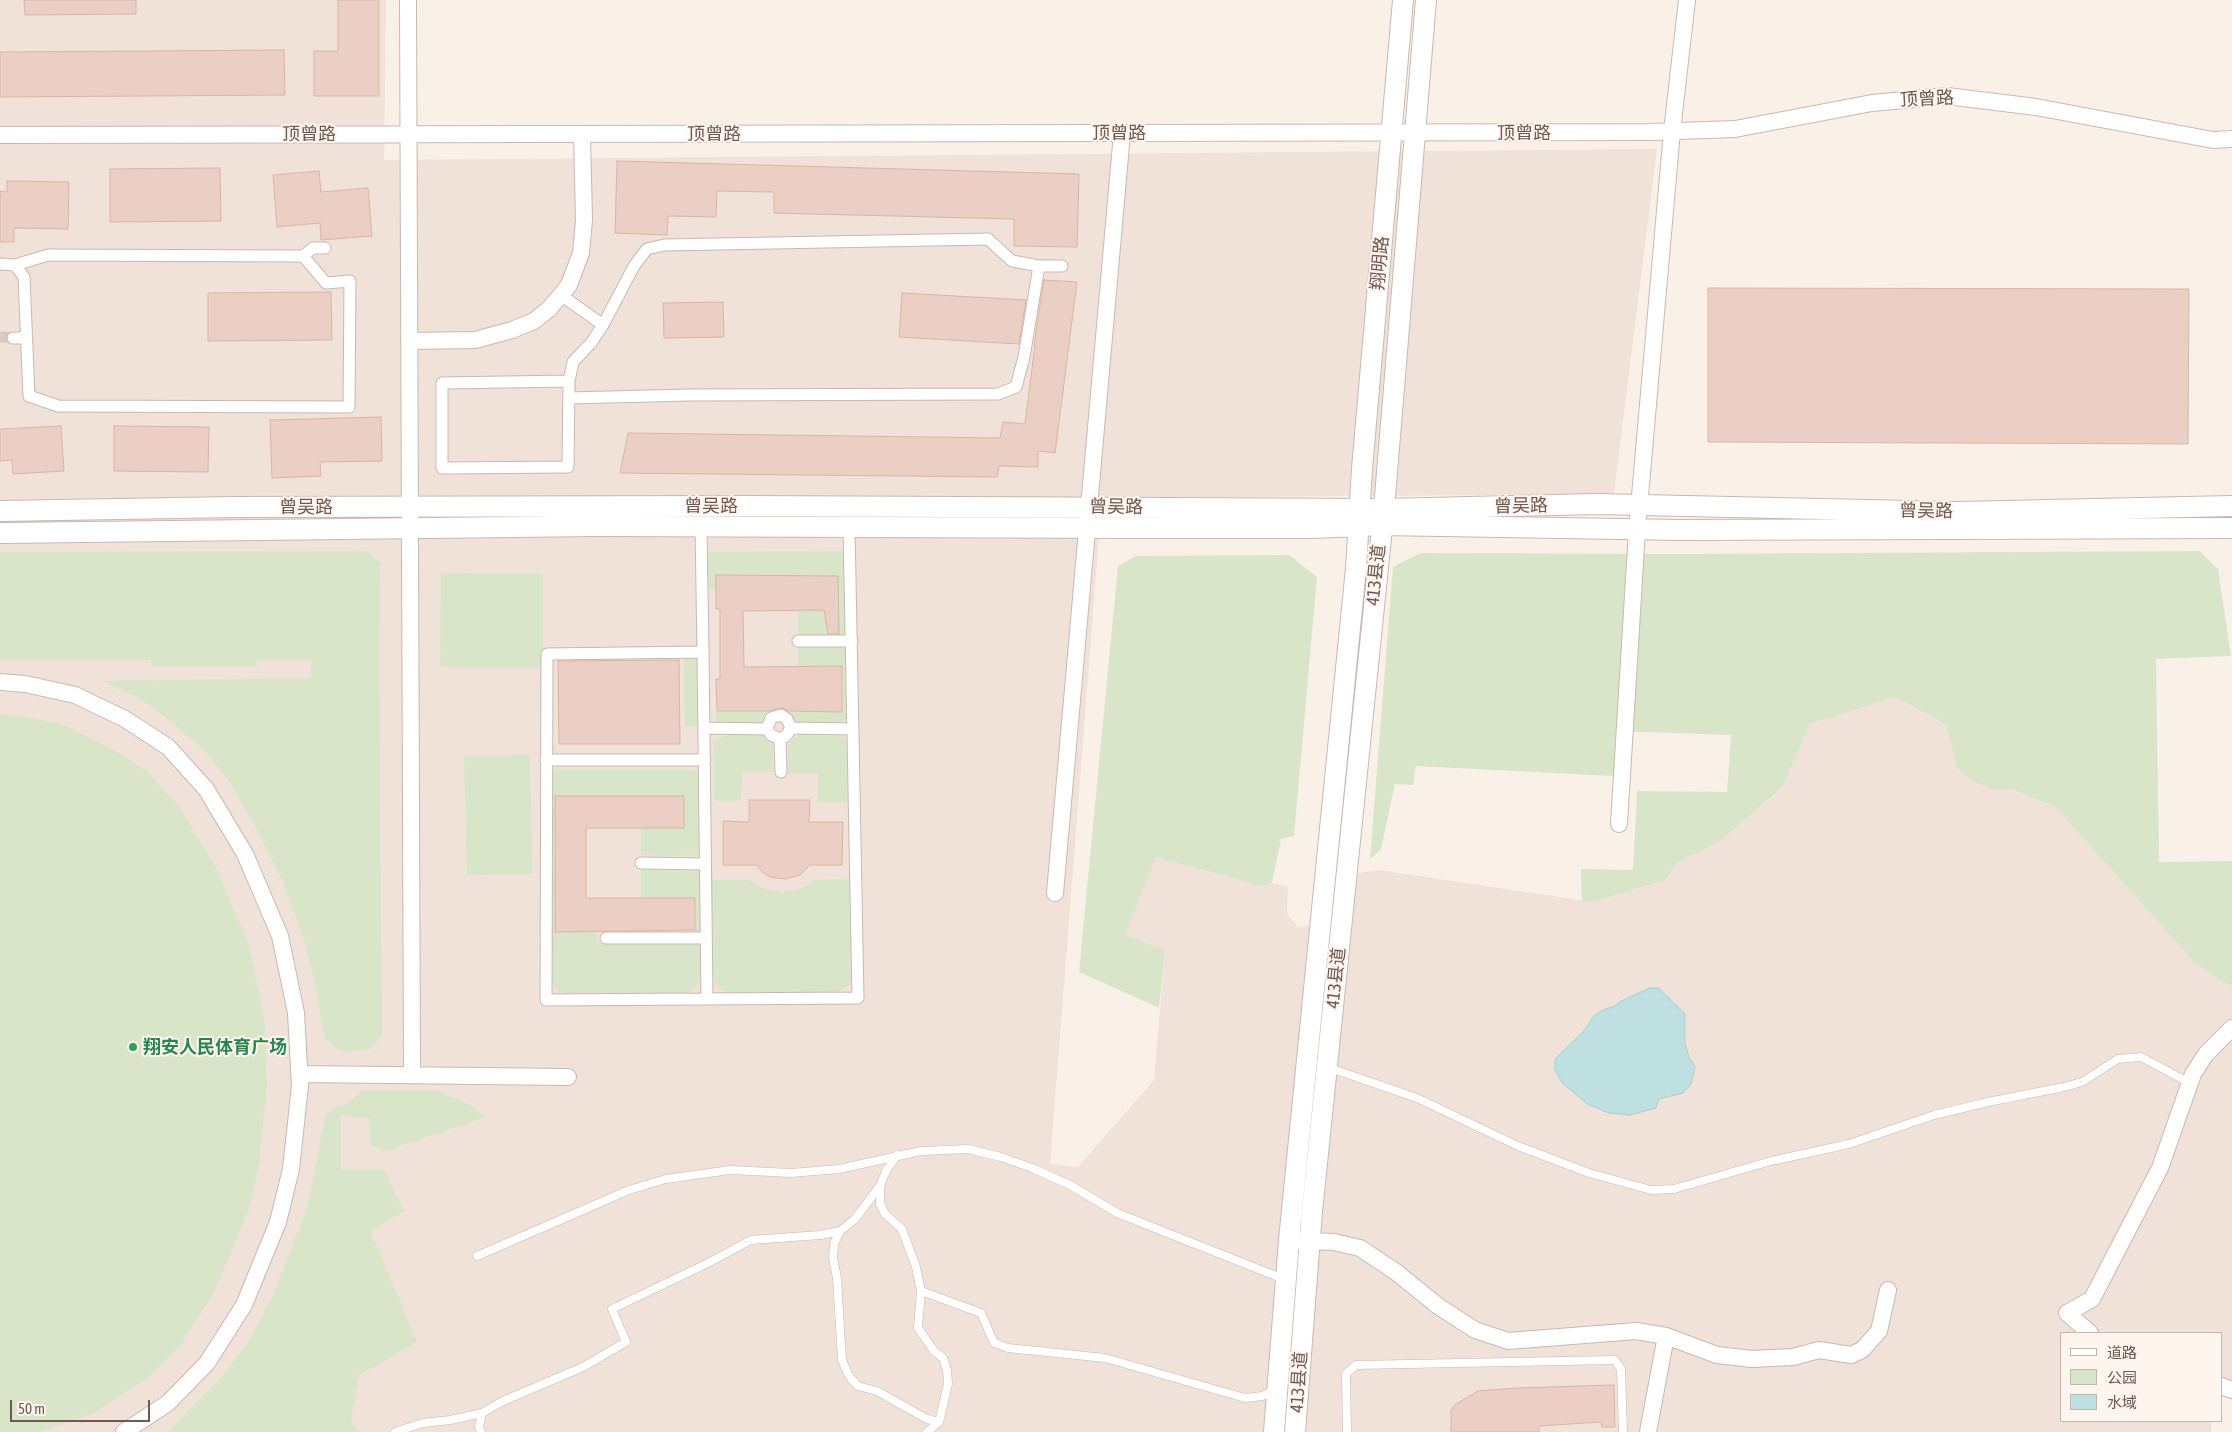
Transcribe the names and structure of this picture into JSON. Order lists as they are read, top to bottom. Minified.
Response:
{"streets":{"street":["顶曾路","翔明路","曾吴路","413县道"]},"crossings":[["顶曾路","翔明路"],["翔明路","曾吴路"],["翔明路","413县道"],["曾吴路","413县道"]],"places":["翔安人民体育广场"],"legend":["道路","公园","水域"],"scale_bar":"50 m"}
